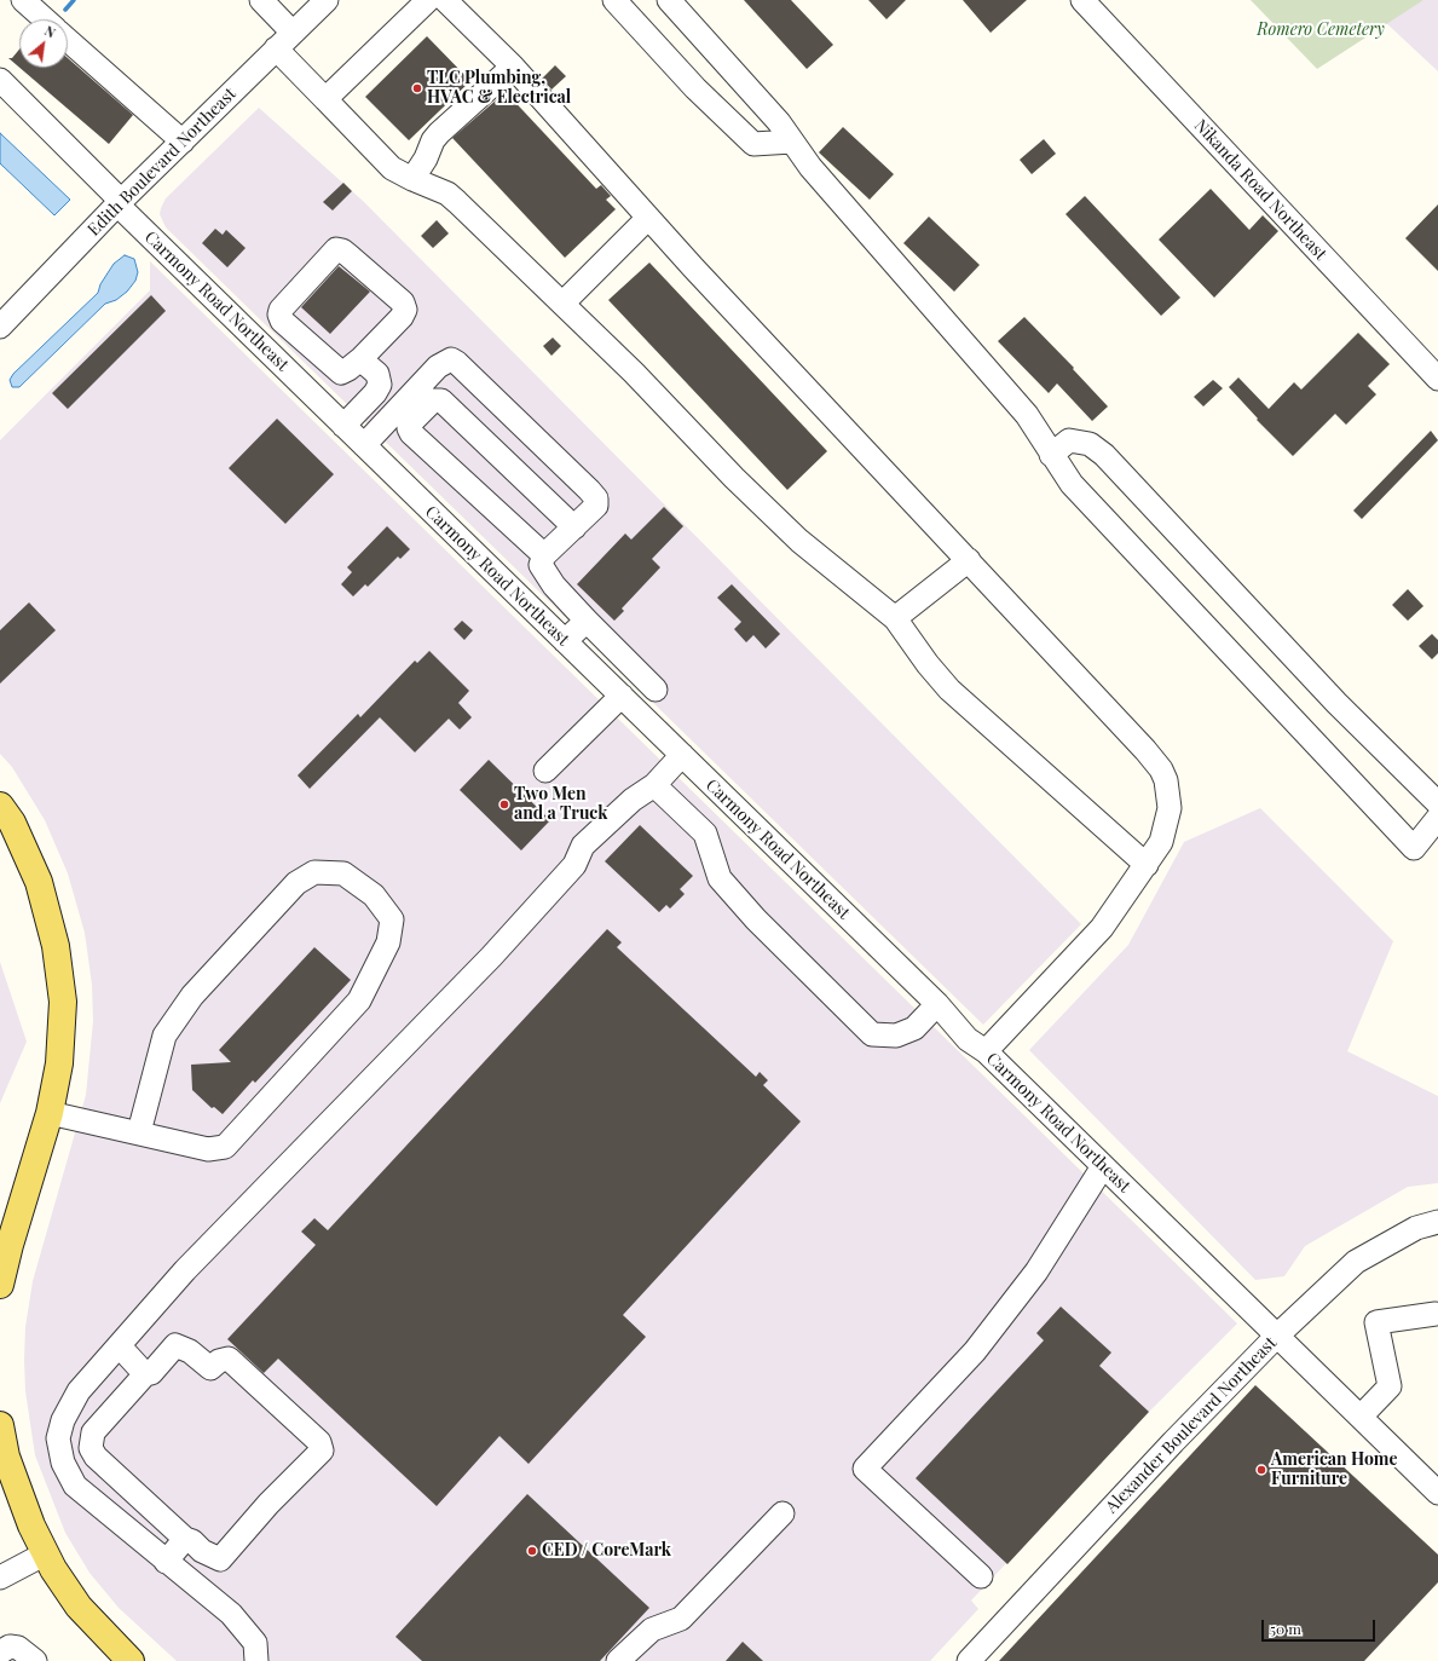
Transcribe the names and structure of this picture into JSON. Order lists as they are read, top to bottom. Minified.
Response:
{"streets":{"street":["Edith Boulevard Northeast","Nikanda Road Northeast","Carmony Road Northeast","Alexander Boulevard Northeast"]},"crossings":[["Edith Boulevard Northeast","Carmony Road Northeast"],["Carmony Road Northeast","Alexander Boulevard Northeast"]],"parks":["Romero Cemetery"],"places":["TLC Plumbing, HVAC & Electrical","Two Men and a Truck","American Home Furniture","CED / CoreMark"],"scale_bar":"50 m","north":"top right"}
